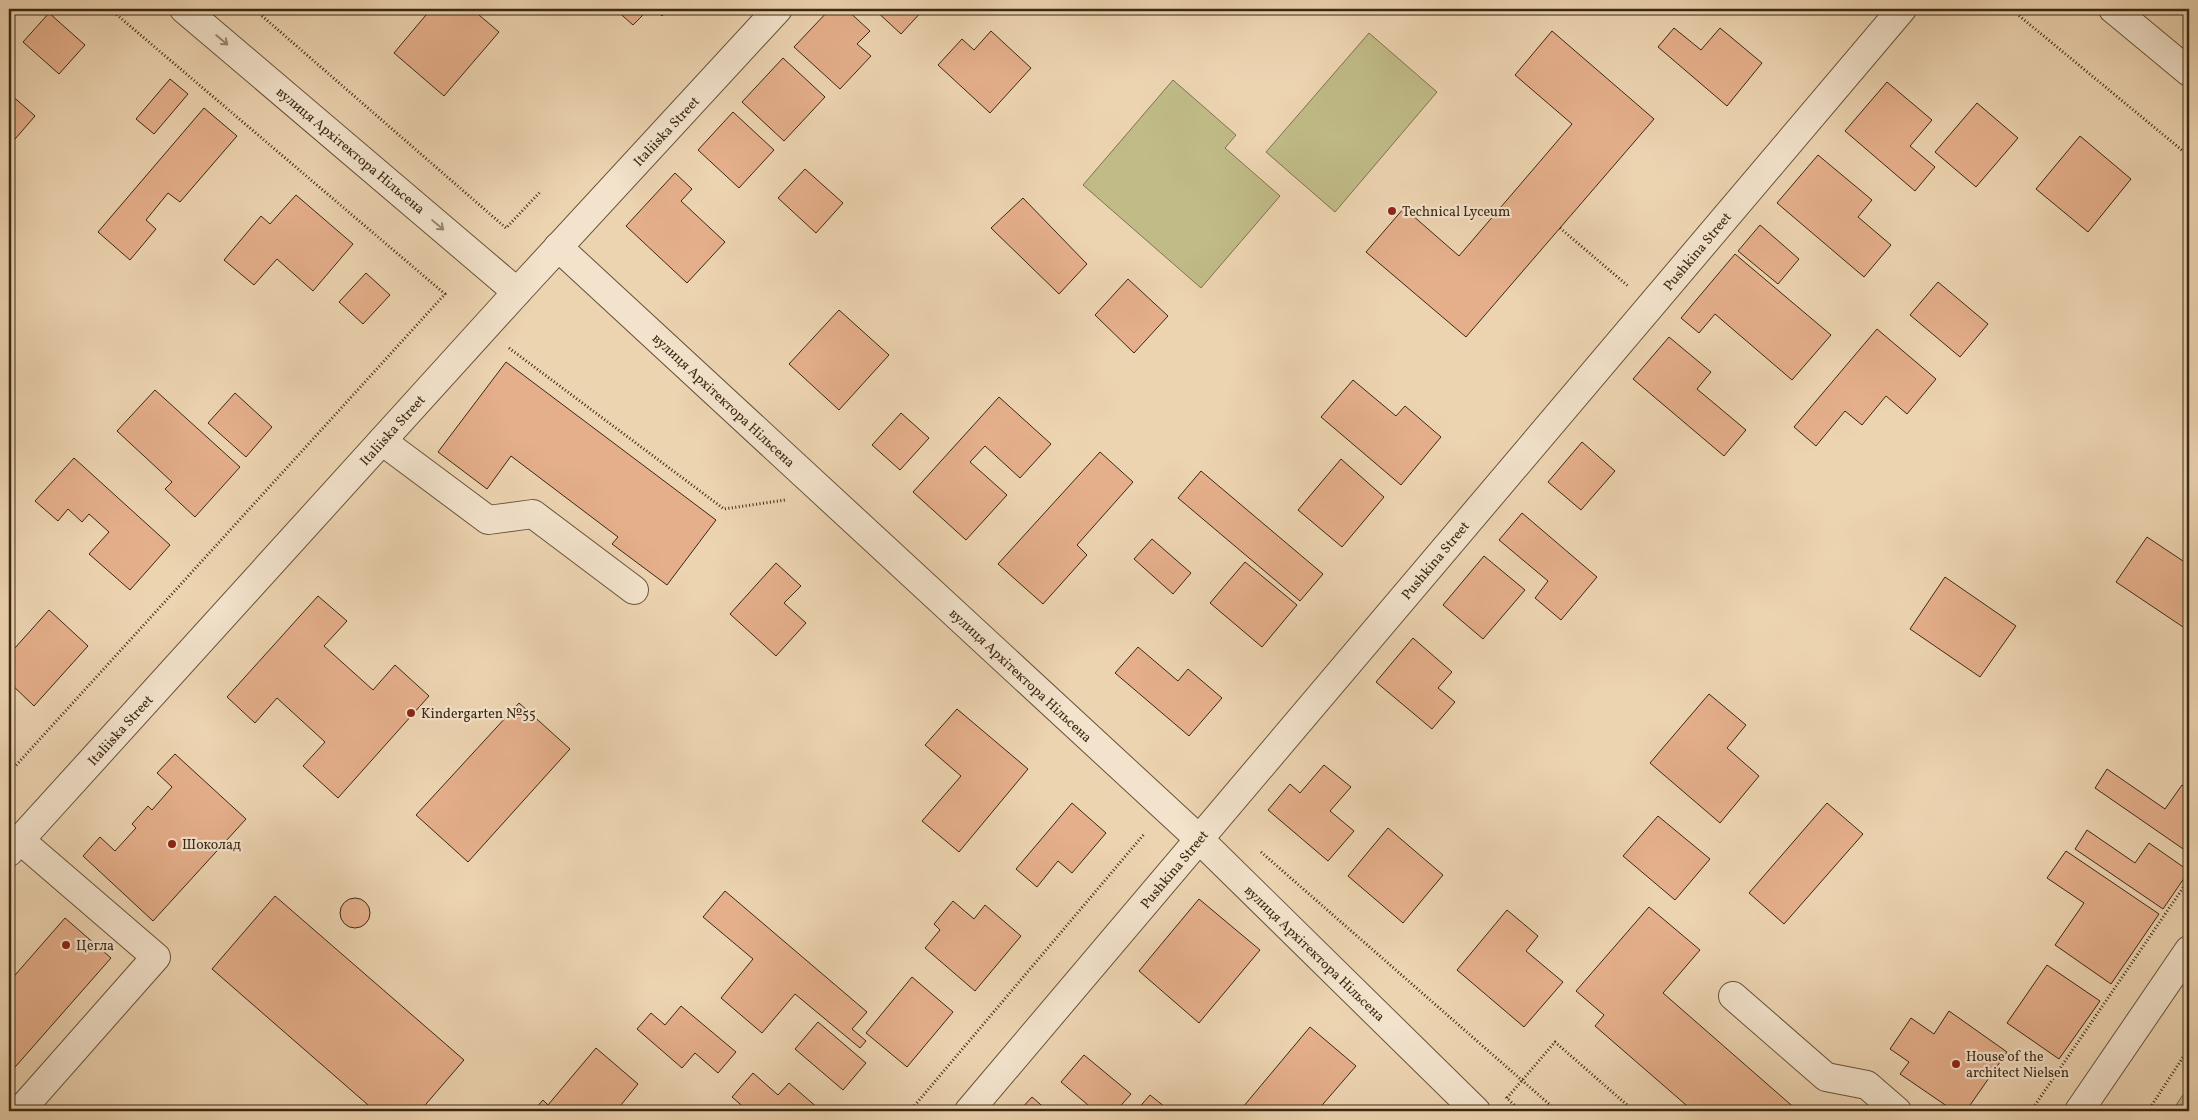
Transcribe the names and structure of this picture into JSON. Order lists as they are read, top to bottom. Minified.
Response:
{"streets":{"street":["Italiiska Street","вулиця Архітектора Нільсена","Pushkina Street"]},"crossings":[["Italiiska Street","вулиця Архітектора Нільсена"],["вулиця Архітектора Нільсена","Pushkina Street"]],"places":["Technical Lyceum","Kindergarten №55","Шоколад","Цегла","House of the architect Nielsen"]}
